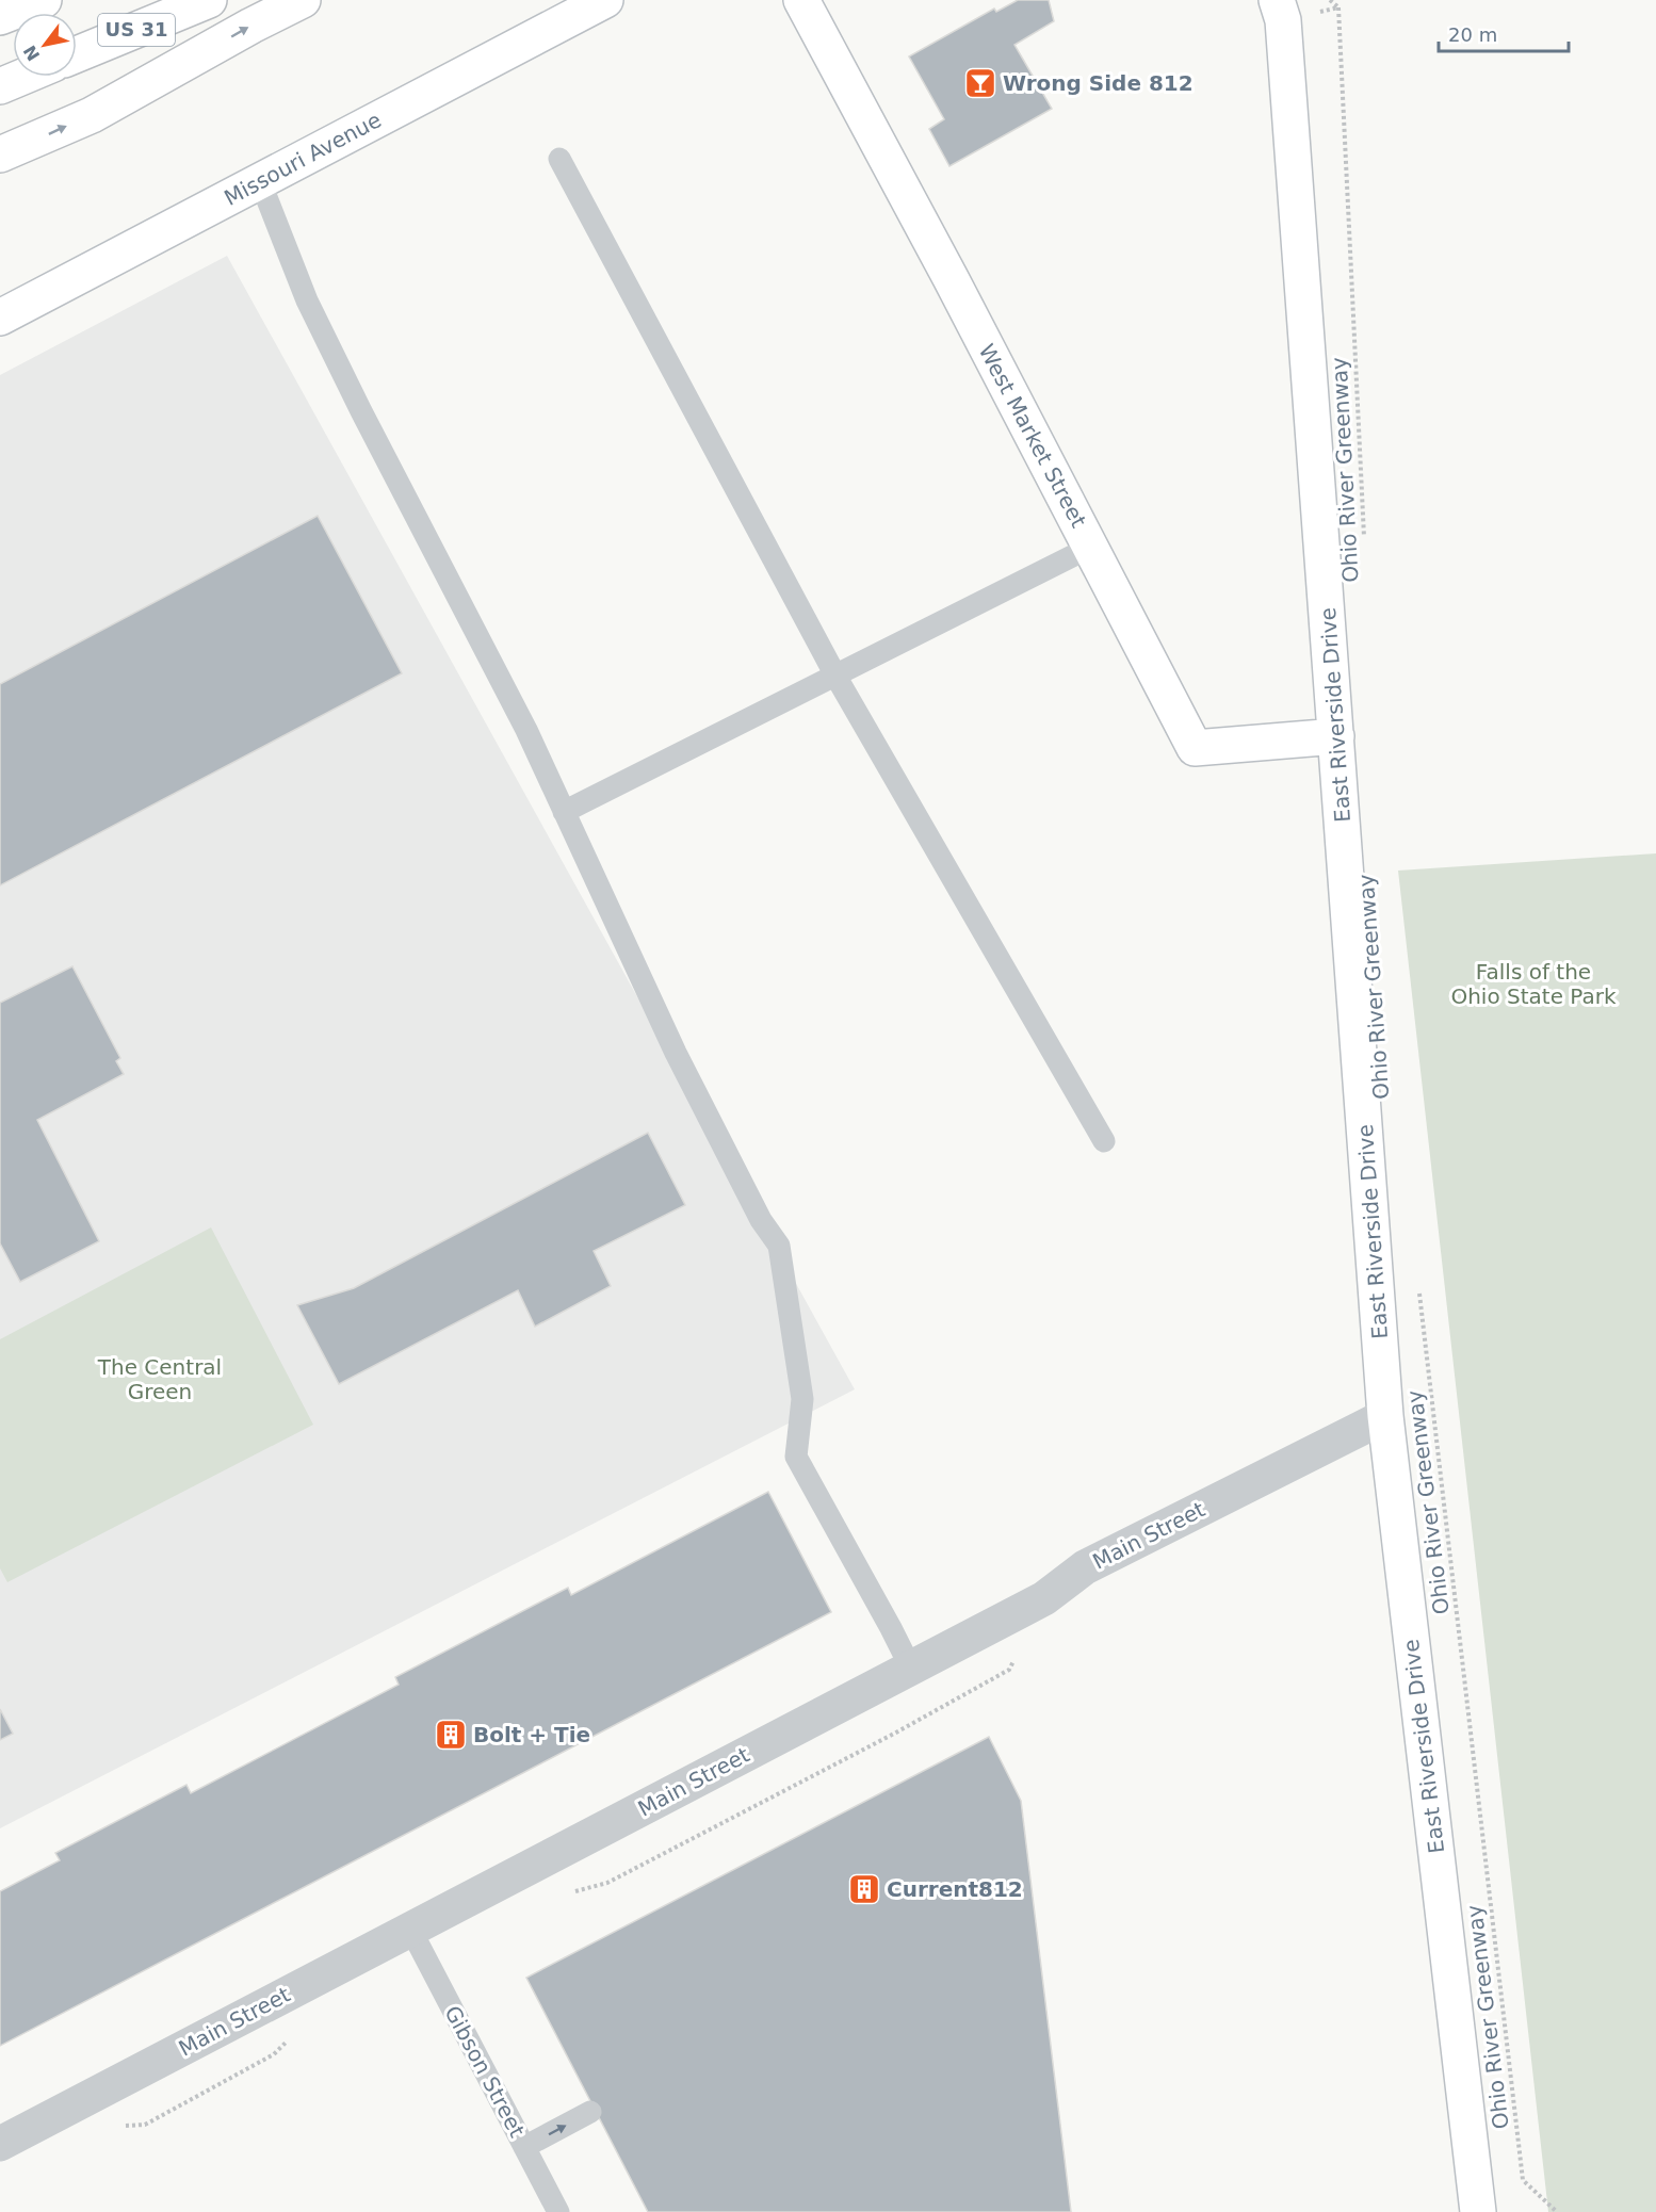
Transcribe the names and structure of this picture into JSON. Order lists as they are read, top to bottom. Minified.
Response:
{"streets":{"street":["US 31","Missouri Avenue","West Market Street","East Riverside Drive","Main Street"],"lane":["Gibson Street"],"path":["Ohio River Greenway"]},"crossings":[["West Market Street","East Riverside Drive"],["East Riverside Drive","Main Street"],["Main Street","Gibson Street"]],"parks":["Falls of the Ohio State Park","The Central Green"],"places":{"bar":["Wrong Side 812"],"building":["Bolt + Tie","Current812"]},"scale_bar":"20 m","north":"bottom left"}
